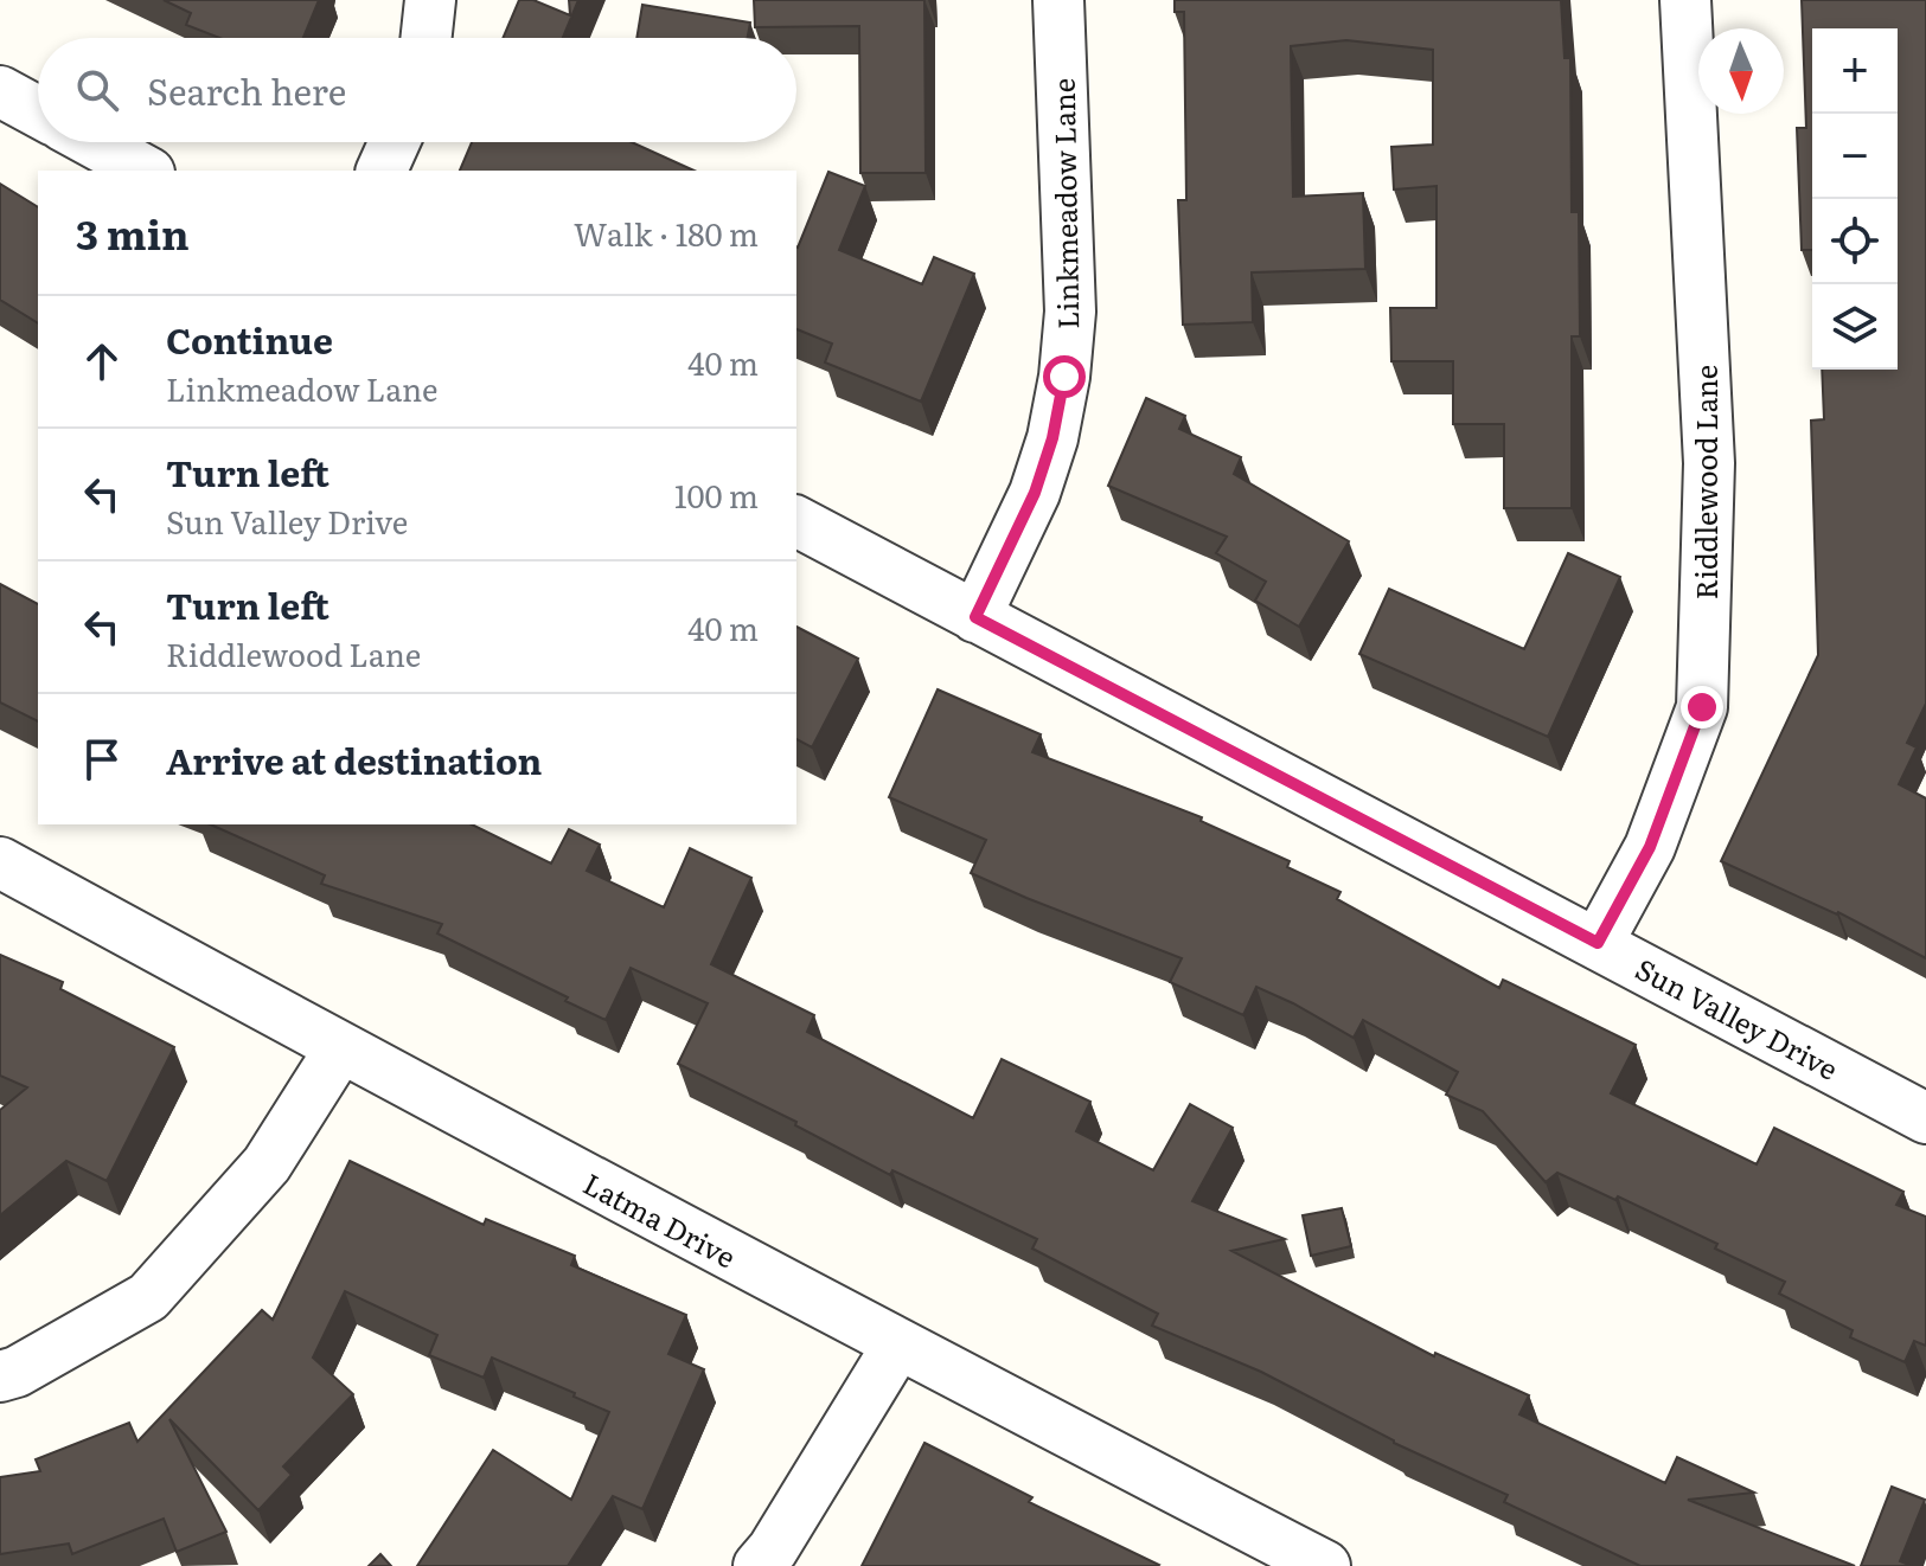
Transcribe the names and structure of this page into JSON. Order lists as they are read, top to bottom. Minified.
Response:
{"streets":{"street":["Linkmeadow Lane","Riddlewood Lane","Sun Valley Drive","Latma Drive"]},"crossings":[["Linkmeadow Lane","Sun Valley Drive"],["Riddlewood Lane","Sun Valley Drive"]],"north":"bottom","page":{"map_buttons":["+","−"],"search":"Search here","heading":["3 min","Walk · 180 m"],"list":[["Continue","Linkmeadow Lane","40 m"],["Turn left","Sun Valley Drive","100 m"],["Turn left","Riddlewood Lane","40 m"],"Arrive at destination"]}}
